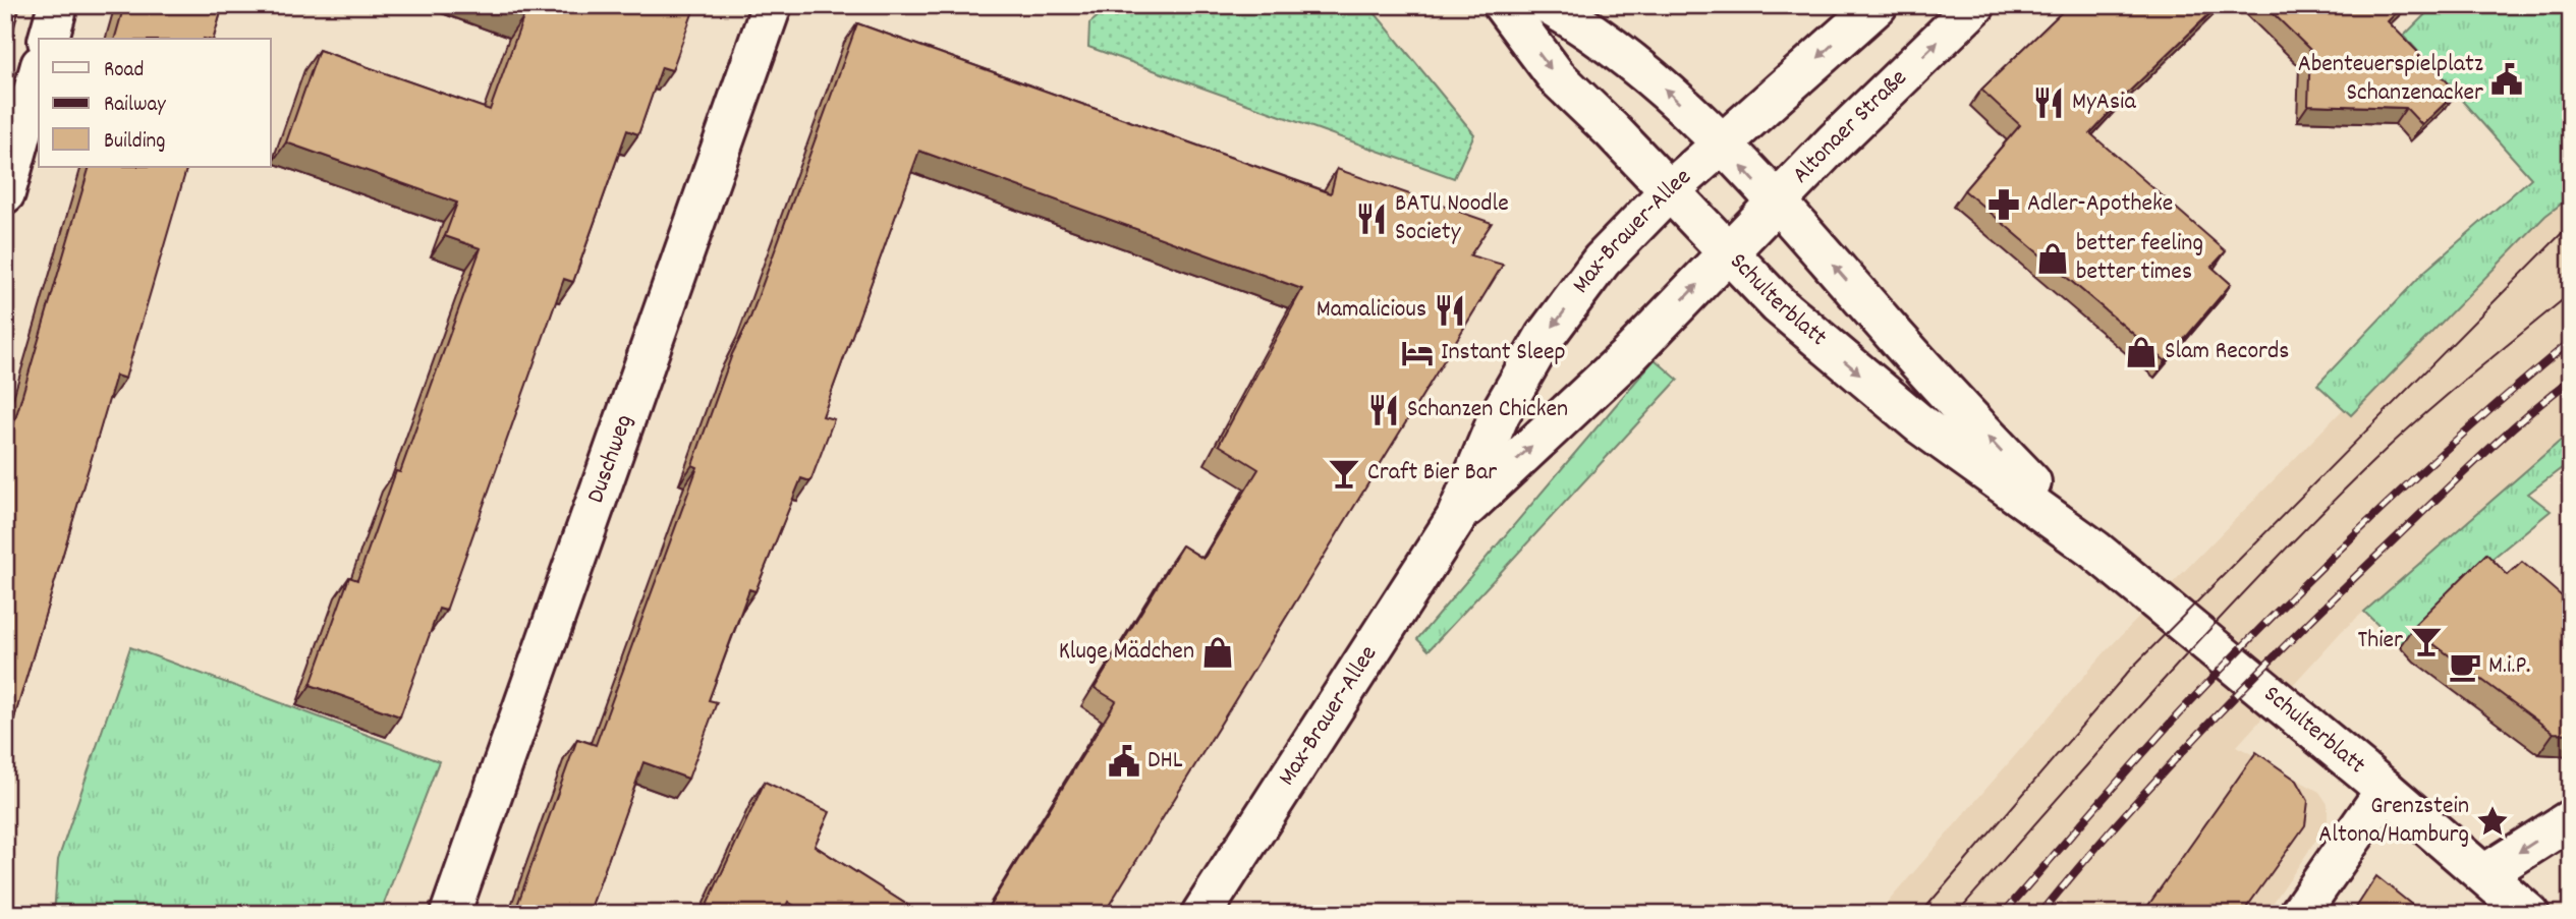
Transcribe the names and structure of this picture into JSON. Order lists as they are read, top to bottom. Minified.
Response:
{"streets":{"street":["Altonaer Straße","Max-Brauer-Allee","Schulterblatt","Duschweg"]},"crossings":[["Altonaer Straße","Max-Brauer-Allee"],["Altonaer Straße","Schulterblatt"],["Max-Brauer-Allee","Schulterblatt"]],"places":{"public building":["Abenteuerspielplatz Schanzenacker","DHL"],"restaurant":["MyAsia","BATU Noodle Society","Mamalicious","Schanzen Chicken"],"pharmacy":["Adler-Apotheke"],"shop":["better feeling better times","Slam Records","Kluge Mädchen"],"hotel":["Instant Sleep"],"bar":["Craft Bier Bar","Thier"],"cafe":["M.i.P."],"place":["Grenzstein Altona/Hamburg"]},"legend":["Road","Railway","Building"]}
